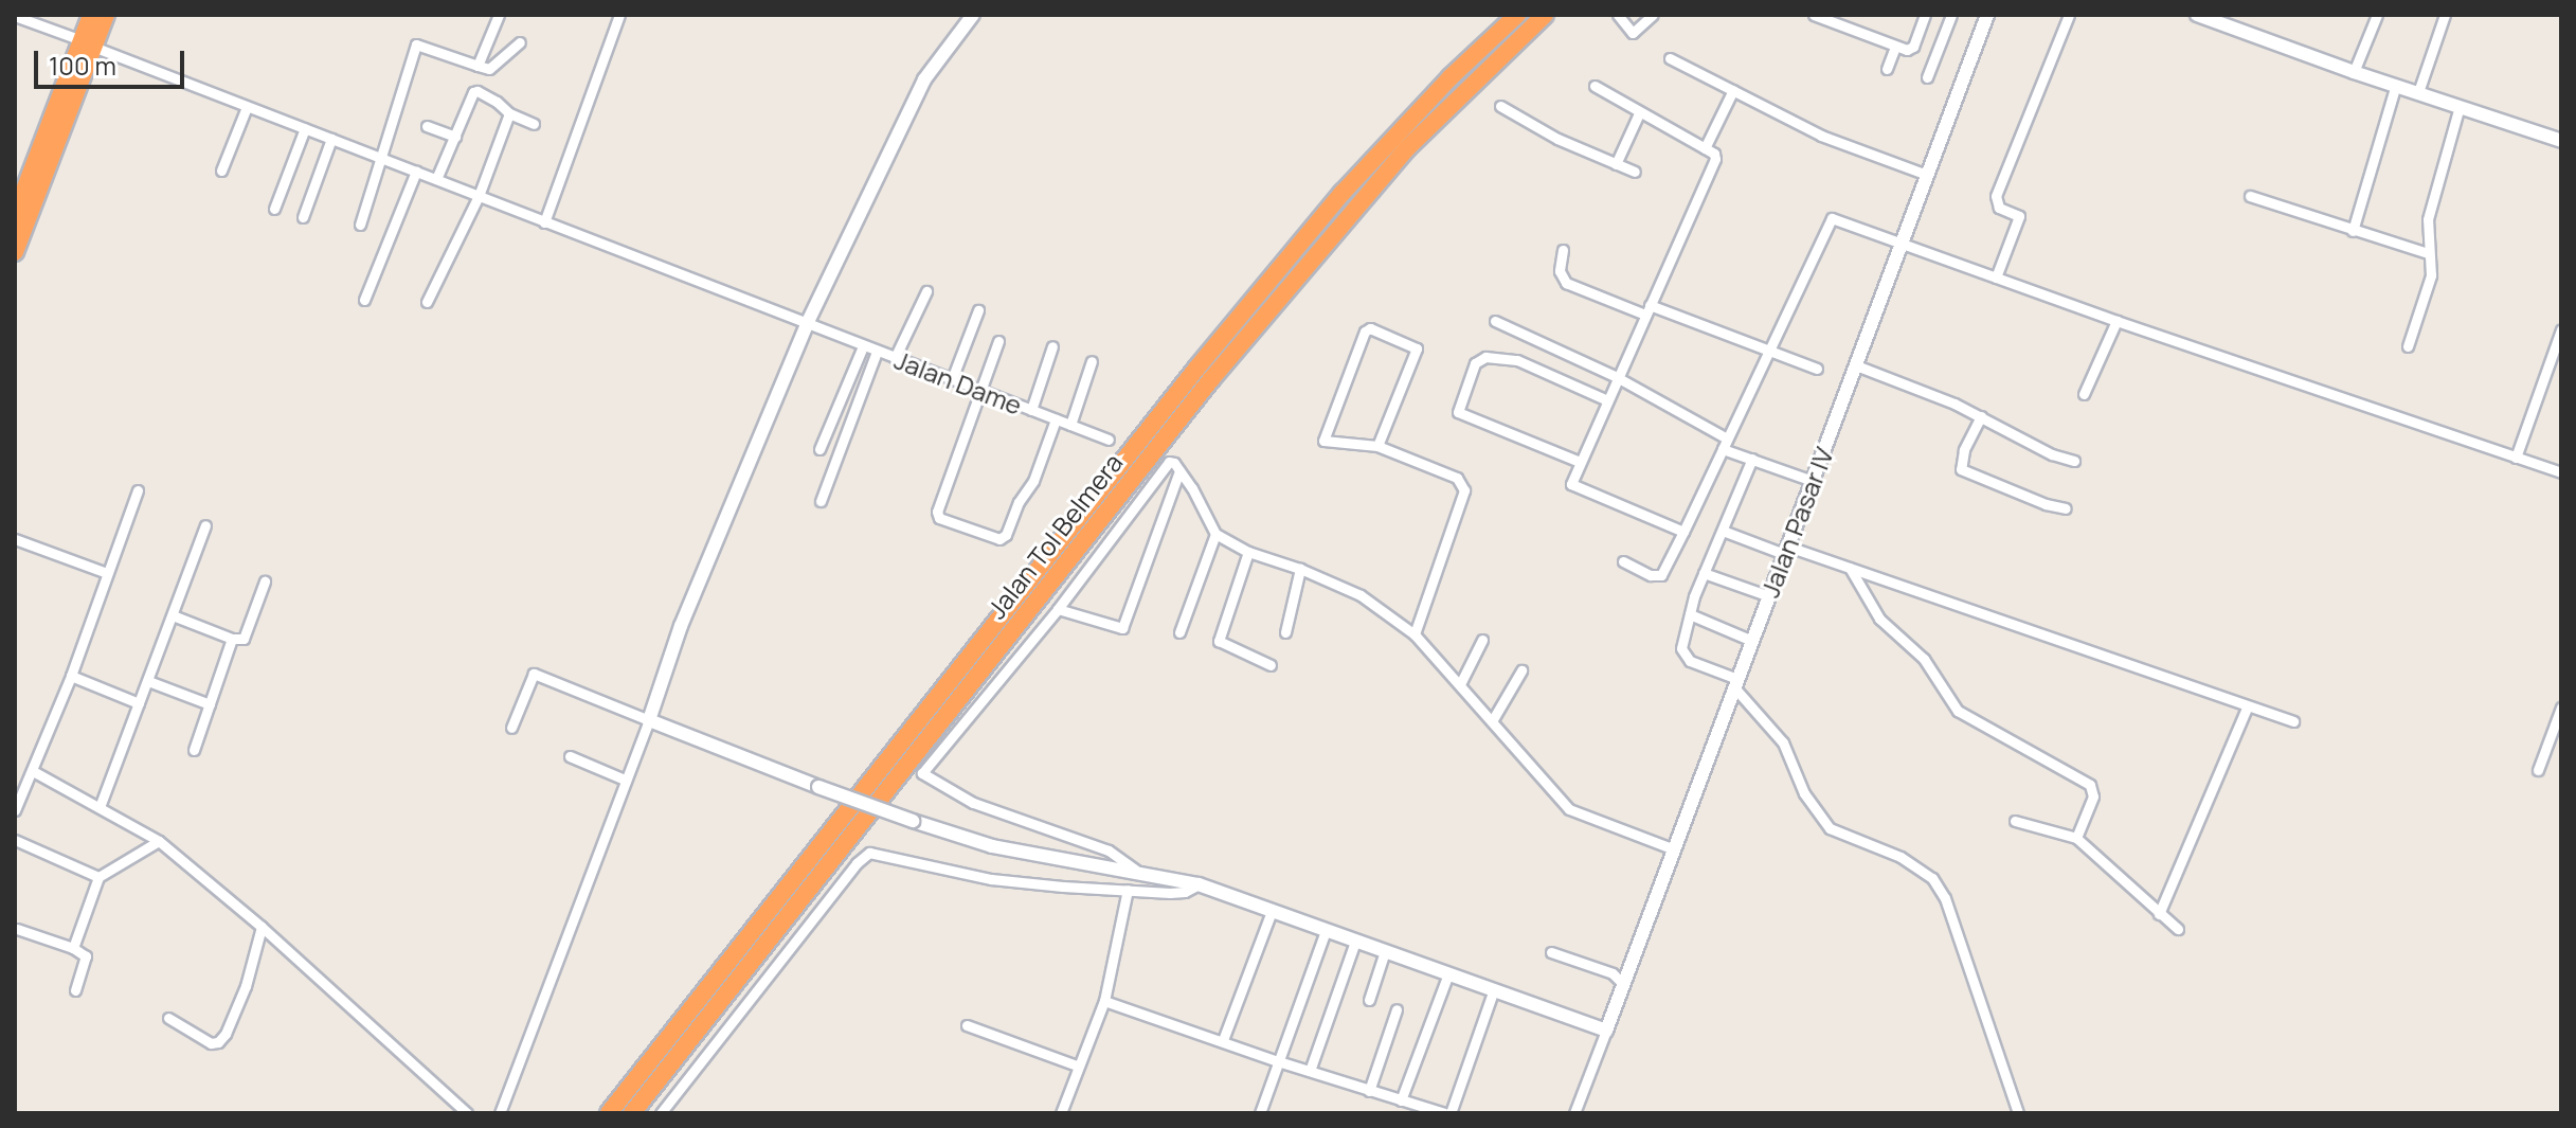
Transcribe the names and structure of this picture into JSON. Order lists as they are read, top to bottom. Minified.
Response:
{"streets":{"highway":["Jalan Tol Belmera"],"street":["Jalan Dame","Jalan Pasar IV"]},"scale_bar":"100 m"}
